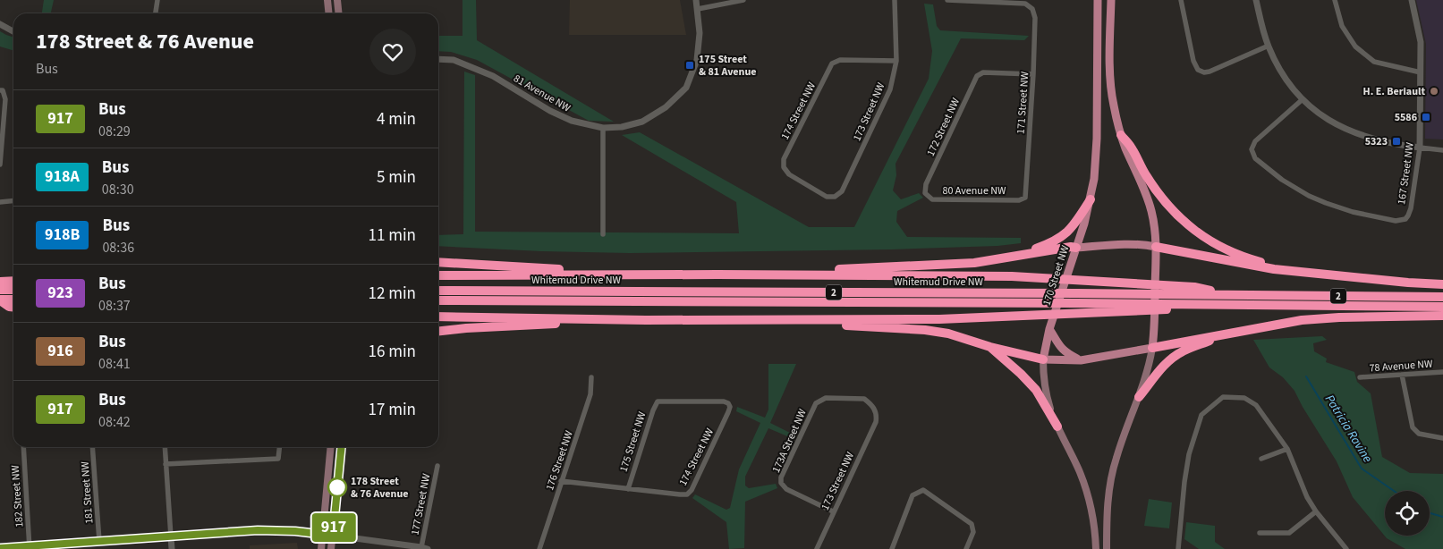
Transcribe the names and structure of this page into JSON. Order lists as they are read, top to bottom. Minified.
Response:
{"streets":{"highway":["Whitemud Drive NW","2"],"main road":["170 Street NW"],"street":["81 Avenue NW","171 Street NW","174 Street NW","173 Street NW","172 Street NW","167 Street NW","80 Avenue NW","78 Avenue NW","173A Street NW","175 Street NW","176 Street NW","181 Street NW","182 Street NW","177 Street NW"]},"crossings":[["171 Street NW","172 Street NW"],["171 Street NW","80 Avenue NW"],["174 Street NW","173 Street NW"],["174 Street NW","175 Street NW"],["173 Street NW","173A Street NW"],["172 Street NW","80 Avenue NW"]],"water":["Patricia Ravine"],"places":{"transit":["175 Street & 81 Avenue","5586","5323"],"other":["H. E. Beriault","178 Street & 76 Avenue"]},"lines":["bus line 917"],"page":{"on_map":"917","heading":["178 Street & 76 Avenue","Bus"],"list":[{"mark":"917","name":"Bus","note":"08:29","value":"4 min"},{"mark":"918A","name":"Bus","note":"08:30","value":"5 min"},{"mark":"918B","name":"Bus","note":"08:36","value":"11 min"},{"mark":"923","name":"Bus","note":"08:37","value":"12 min"},{"mark":"916","name":"Bus","note":"08:41","value":"16 min"},{"mark":"917","name":"Bus","note":"08:42","value":"17 min"}]}}
